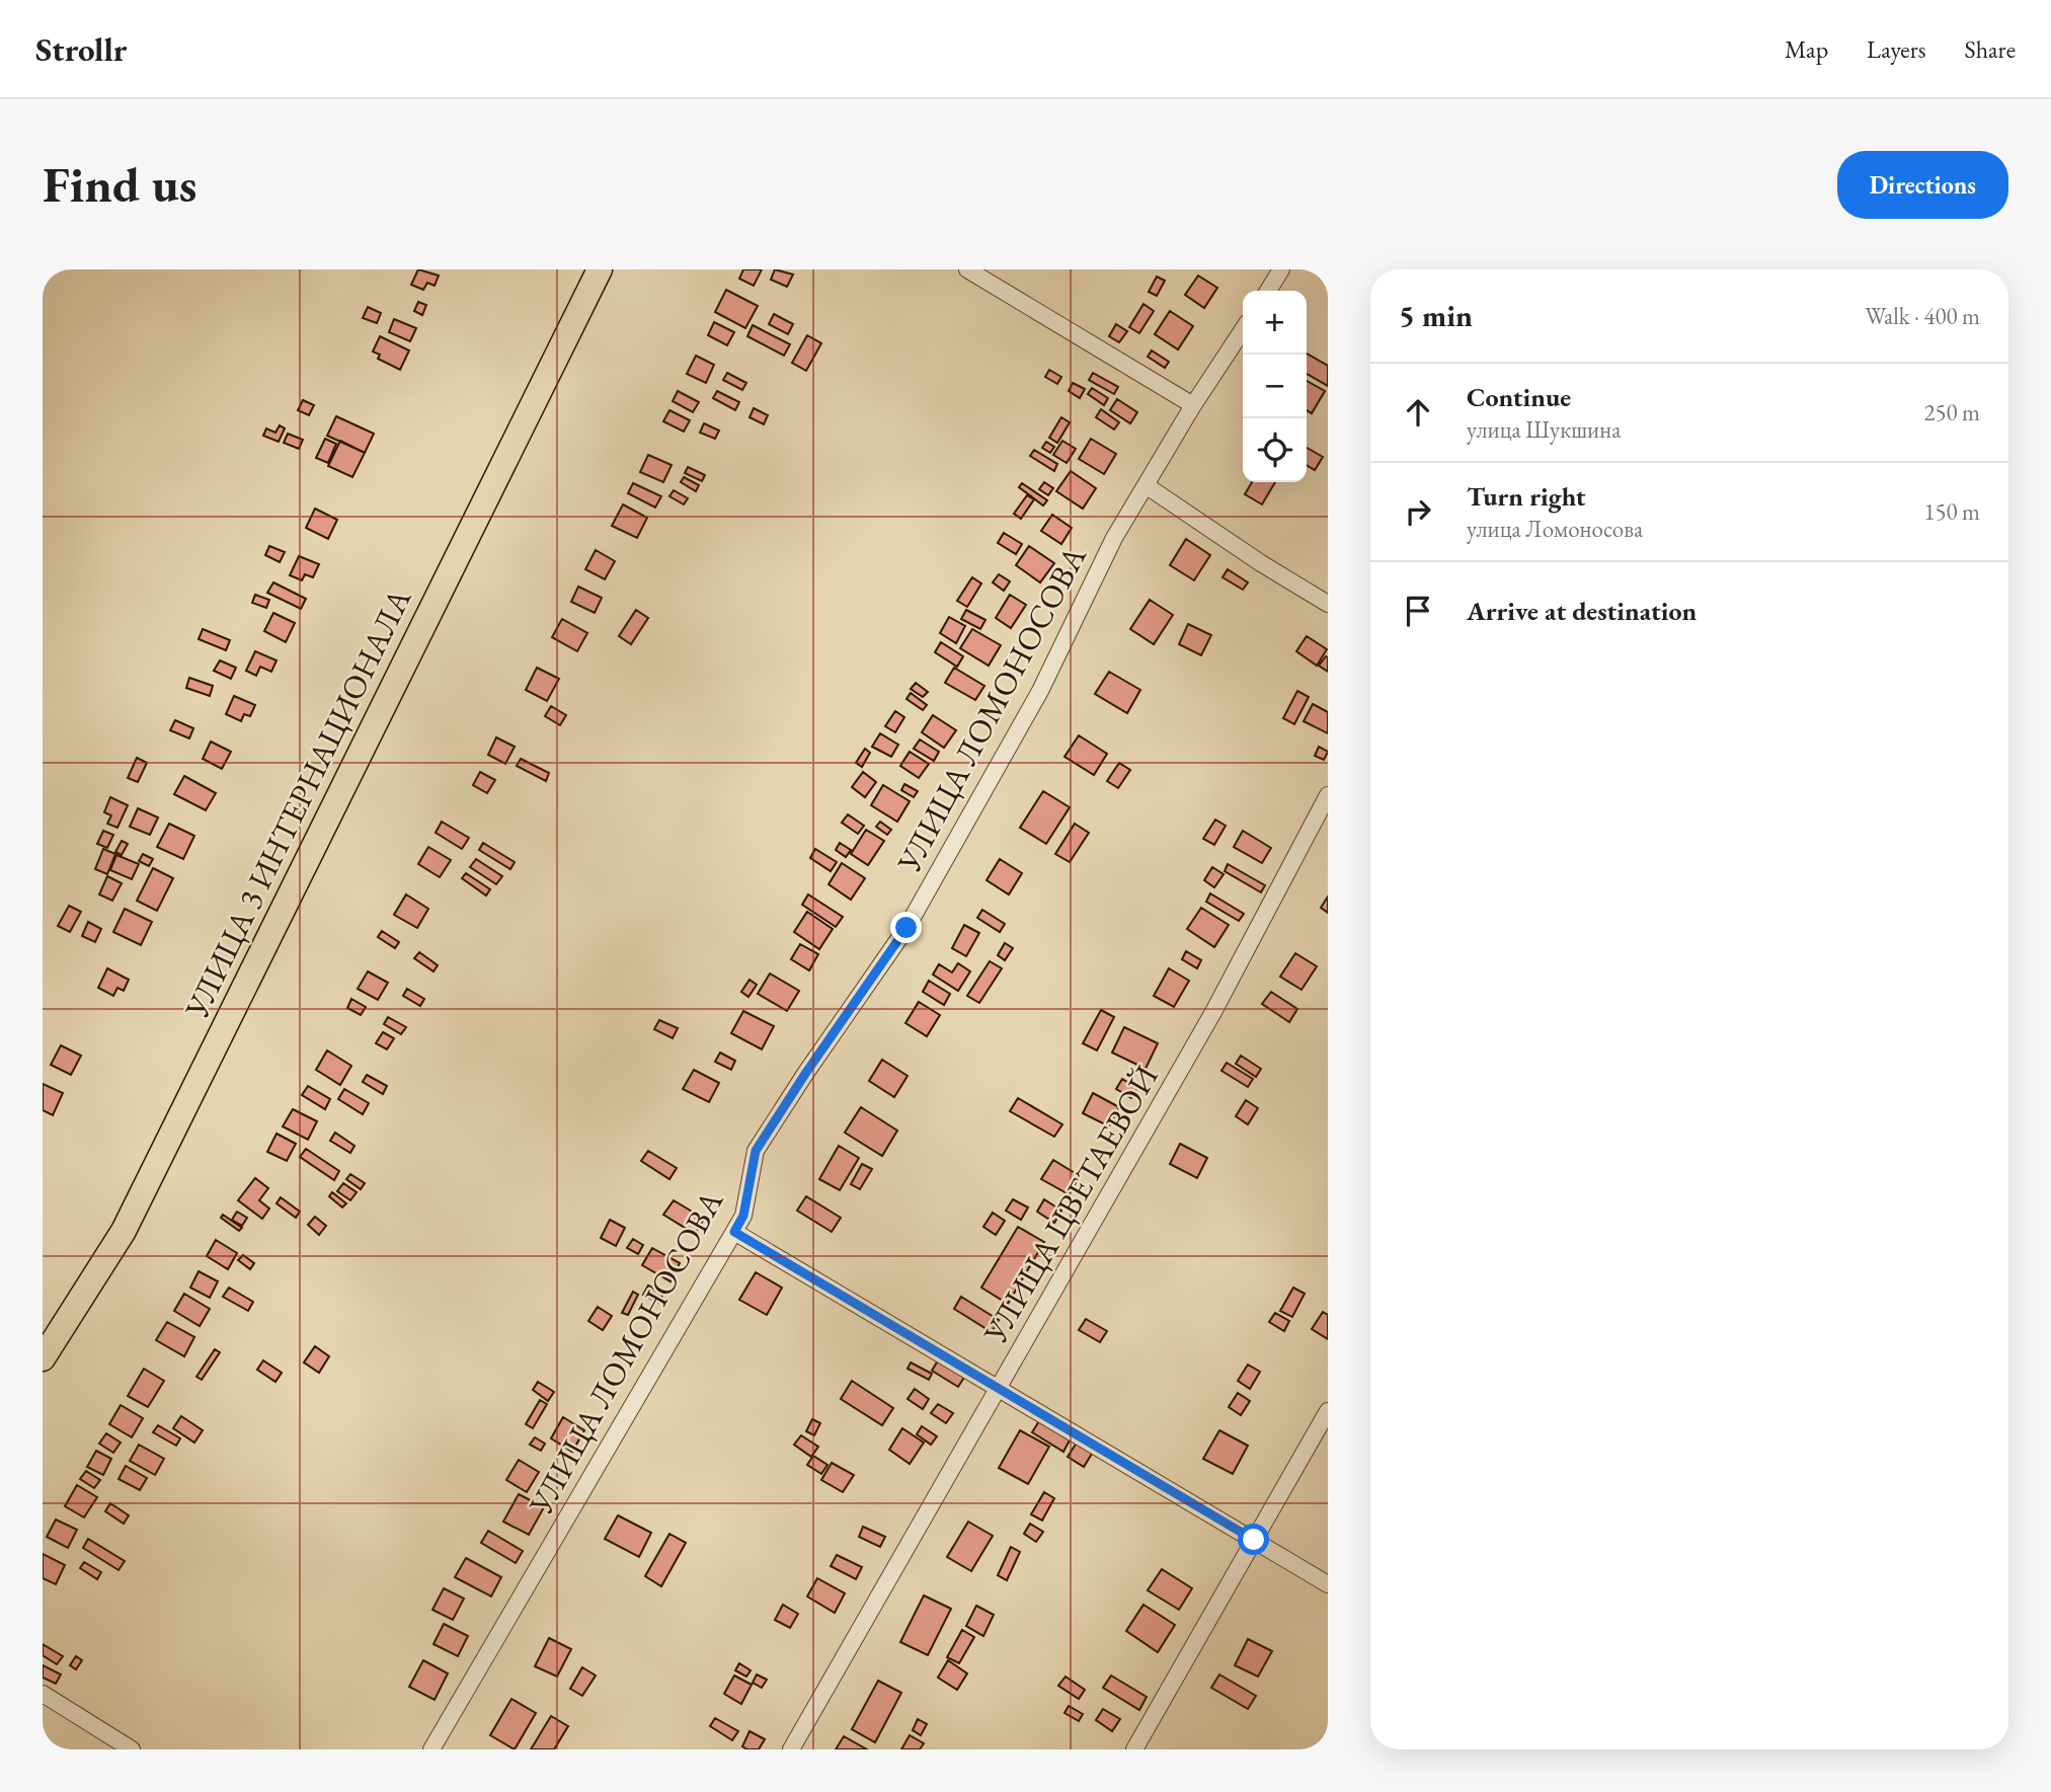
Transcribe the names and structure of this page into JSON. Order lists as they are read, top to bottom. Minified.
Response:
{"streets":{"main road":["УЛИЦА 3 ИНТЕРНАЦИОНАЛА"],"street":["УЛИЦА ЛОМОНОСОВА","УЛИЦА ЦВЕТАЕВОЙ"]},"page":{"header":"Strollr","nav":["Map","Layers","Share"],"buttons":"Directions","title":"Find us","heading":["5 min","Walk · 400 m"],"map_buttons":["+","−"],"list":[["Continue","улица Шукшина","250 m"],["Turn right","улица Ломоносова","150 m"],"Arrive at destination"]}}
